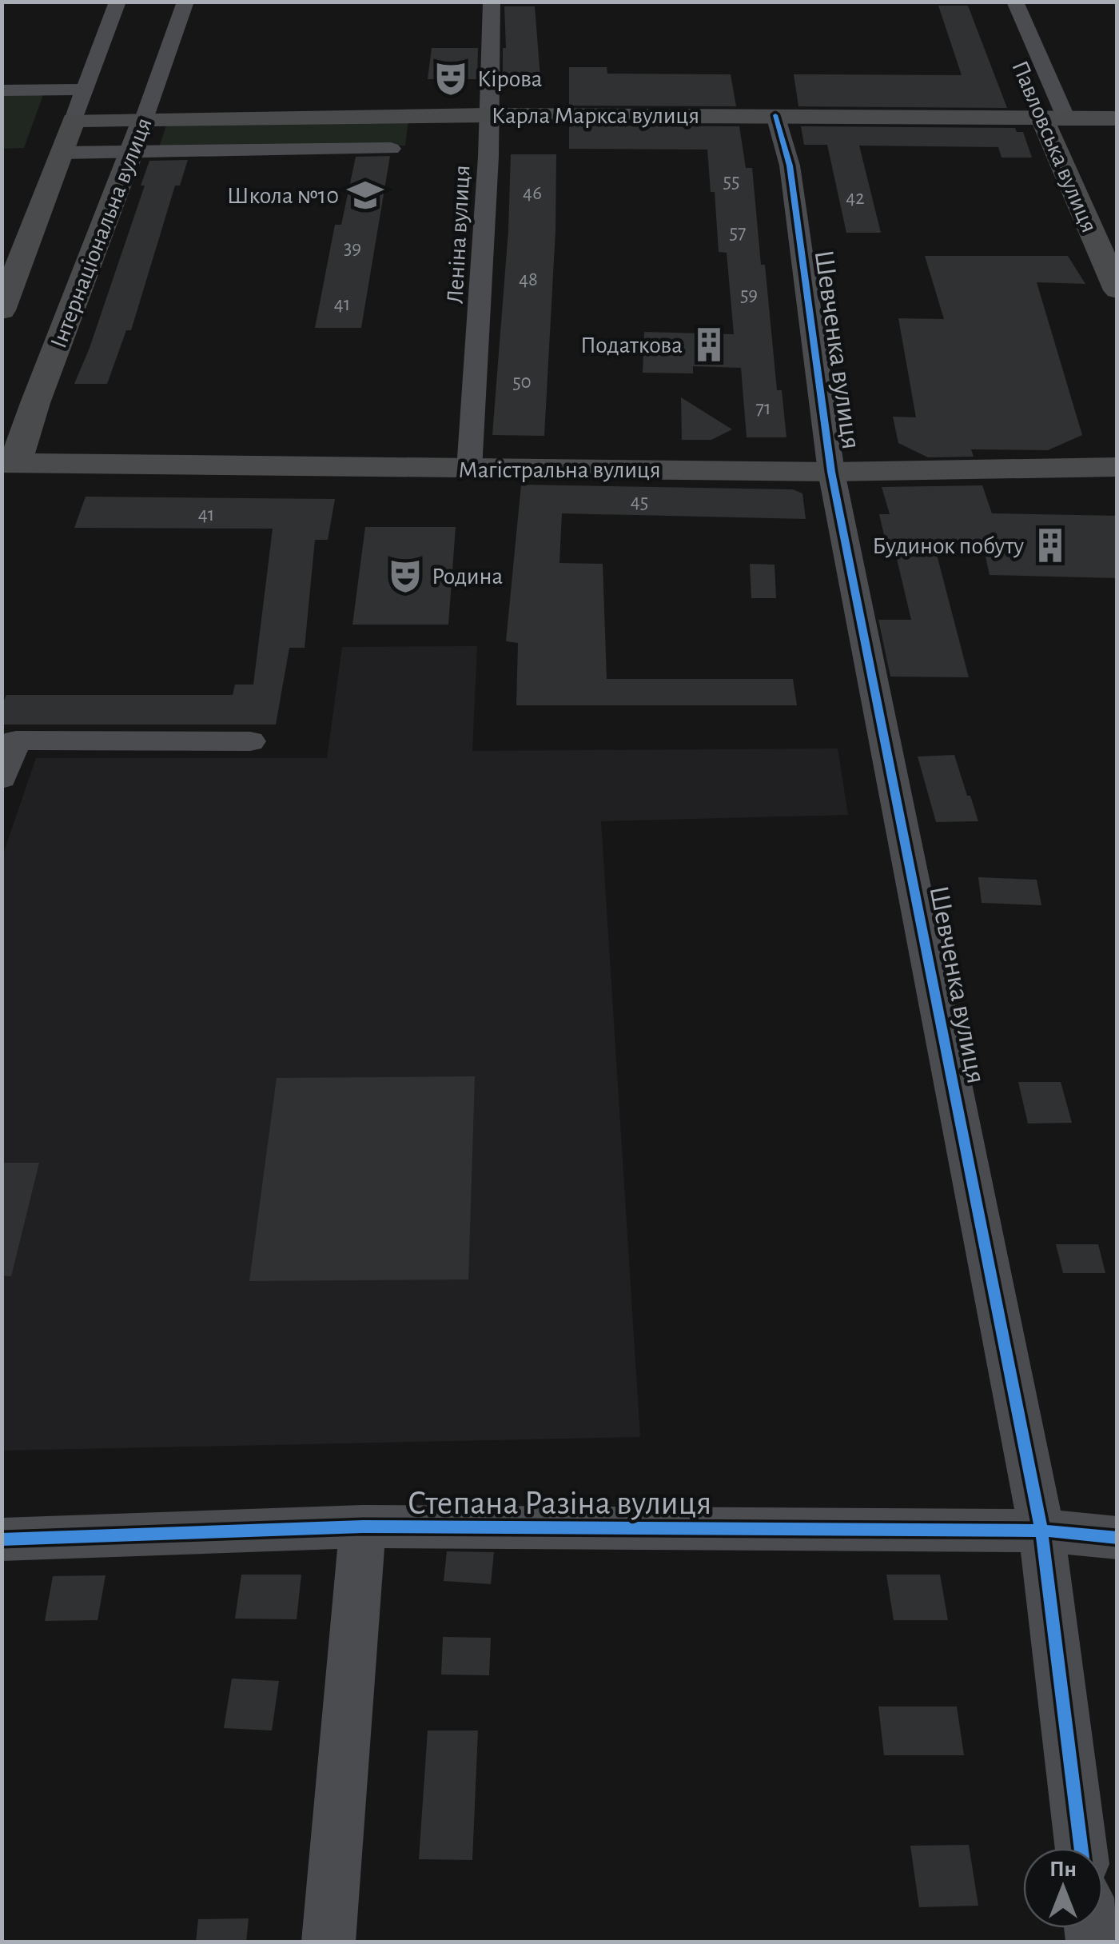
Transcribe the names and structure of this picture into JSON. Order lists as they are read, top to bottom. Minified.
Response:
{"streets":{"street":["Карла Маркса вулиця","Павловська вулиця","Інтернаціональна вулиця","Леніна вулиця","Шевченка вулиця","Магістральна вулиця","Степана Разіна вулиця"]},"crossings":[["Карла Маркса вулиця","Павловська вулиця"],["Карла Маркса вулиця","Інтернаціональна вулиця"],["Карла Маркса вулиця","Леніна вулиця"],["Карла Маркса вулиця","Шевченка вулиця"],["Інтернаціональна вулиця","Магістральна вулиця"],["Леніна вулиця","Магістральна вулиця"],["Шевченка вулиця","Магістральна вулиця"],["Шевченка вулиця","Степана Разіна вулиця"]],"places":{"theatre":["Кірова","Родина"],"school or university":["Школа №10"],"building":["Податкова","Будинок побуту"]},"house_numbers":["55","46","42","57","39","48","59","41","50","71","45","41"],"north":"top"}
